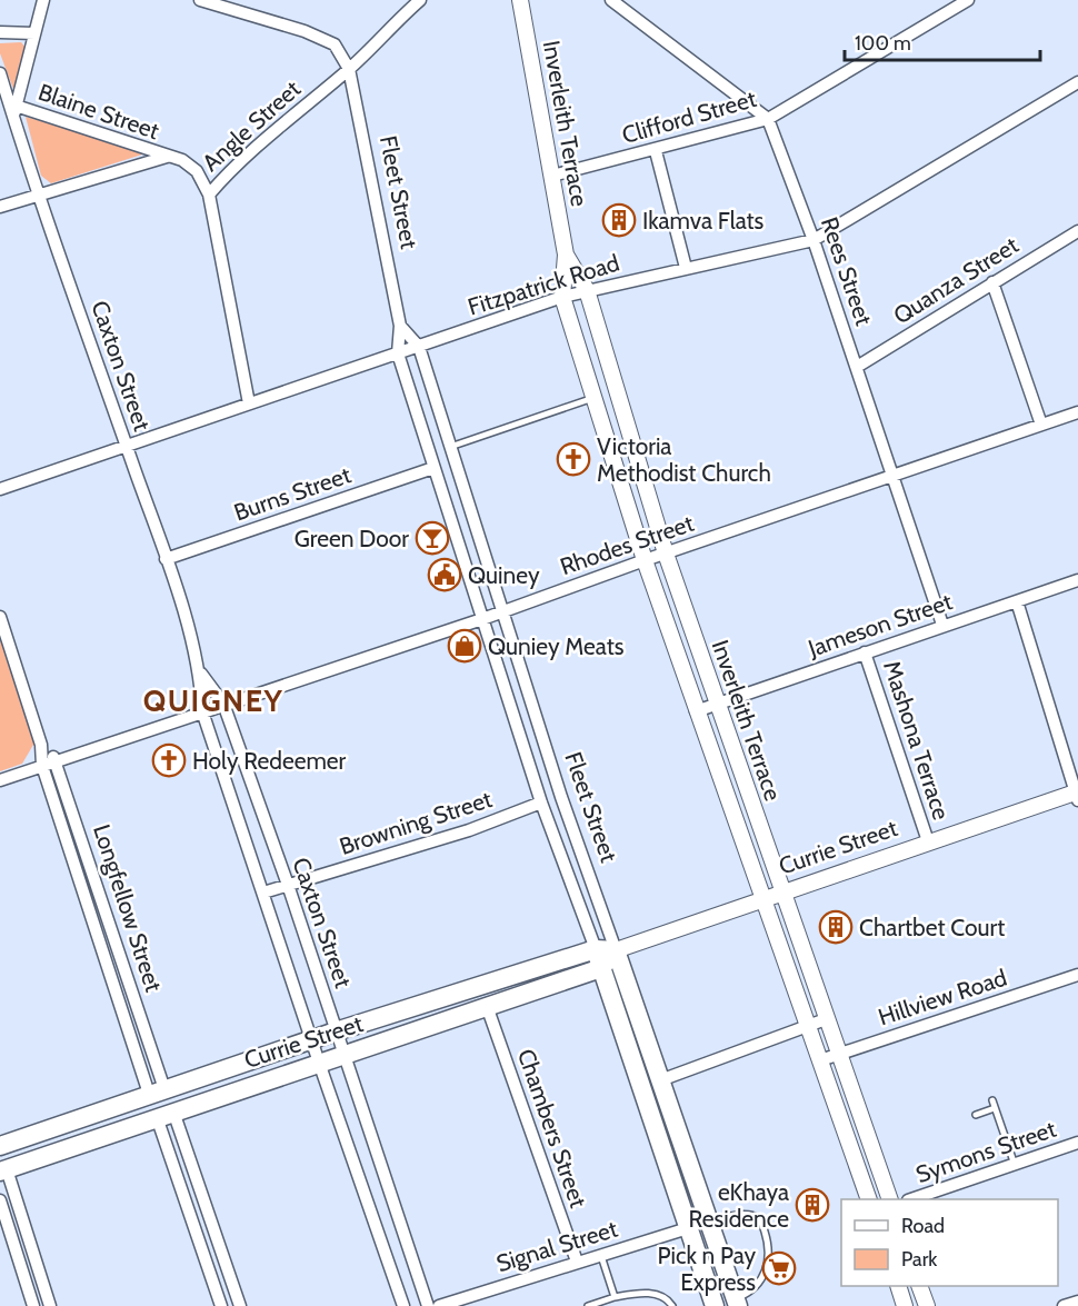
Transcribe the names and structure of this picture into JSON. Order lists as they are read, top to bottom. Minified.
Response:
{"streets":{"main road":["Fleet Street","Currie Street"],"street":["Blaine Street","Clifford Street","Inverleith Terrace","Angle Street","Rees Street","Quanza Street","Fitzpatrick Road","Caxton Street","Burns Street","Rhodes Street","Jameson Street","Mashona Terrace","Browning Street","Longfellow Street","Hillview Road","Chambers Street","Symons Street","Signal Street"]},"crossings":[["Blaine Street","Angle Street"],["Blaine Street","Caxton Street"],["Clifford Street","Inverleith Terrace"],["Clifford Street","Rees Street"],["Inverleith Terrace","Fitzpatrick Road"],["Inverleith Terrace","Rhodes Street"],["Inverleith Terrace","Jameson Street"],["Inverleith Terrace","Currie Street"],["Inverleith Terrace","Hillview Road"],["Angle Street","Fleet Street"],["Angle Street","Fitzpatrick Road"],["Fleet Street","Fitzpatrick Road"],["Fleet Street","Burns Street"],["Fleet Street","Rhodes Street"],["Fleet Street","Browning Street"],["Fleet Street","Currie Street"],["Fleet Street","Signal Street"],["Rees Street","Quanza Street"],["Rees Street","Fitzpatrick Road"],["Rees Street","Rhodes Street"],["Rees Street","Jameson Street"],["Fitzpatrick Road","Caxton Street"],["Caxton Street","Burns Street"],["Caxton Street","Rhodes Street"],["Caxton Street","Browning Street"],["Caxton Street","Currie Street"],["Rhodes Street","Longfellow Street"],["Jameson Street","Mashona Terrace"],["Mashona Terrace","Currie Street"],["Currie Street","Longfellow Street"],["Currie Street","Chambers Street"],["Chambers Street","Signal Street"]],"districts":["QUIGNEY"],"places":{"building":["Ikamva Flats","Chartbet Court","eKhaya Residence"],"church":["Victoria Methodist Church","Holy Redeemer"],"bar":["Green Door"],"public building":["Quiney"],"shop":["Quniey Meats"],"supermarket":["Pick n Pay Express"]},"legend":["Road","Park"],"scale_bar":"100 m"}
